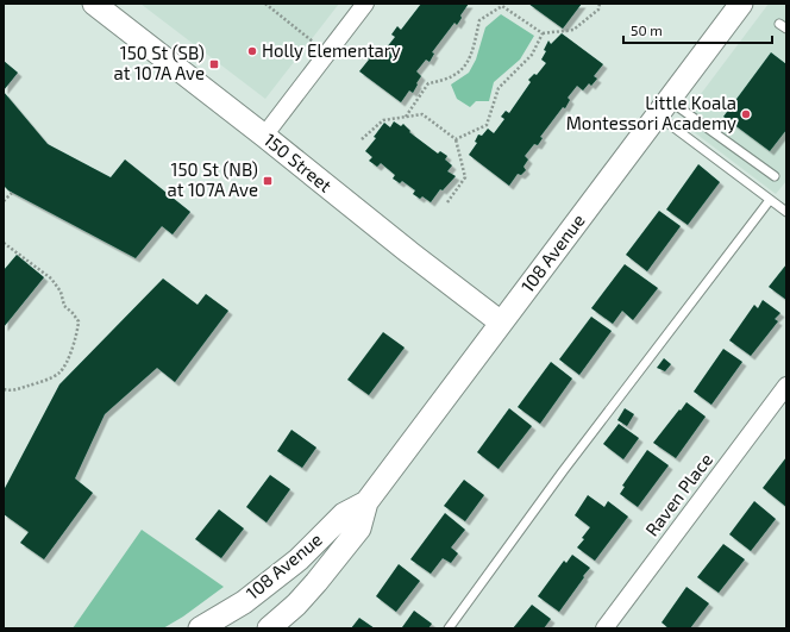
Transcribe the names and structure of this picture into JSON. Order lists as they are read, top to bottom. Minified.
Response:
{"streets":{"main road":["150 Street","108 Avenue"],"street":["Raven Place"]},"crossings":[["150 Street","108 Avenue"]],"places":{"other":["Holly Elementary","Little Koala Montessori Academy"],"transit":["150 St (SB) at 107A Ave","150 St (NB) at 107A Ave"]},"scale_bar":"50 m"}
